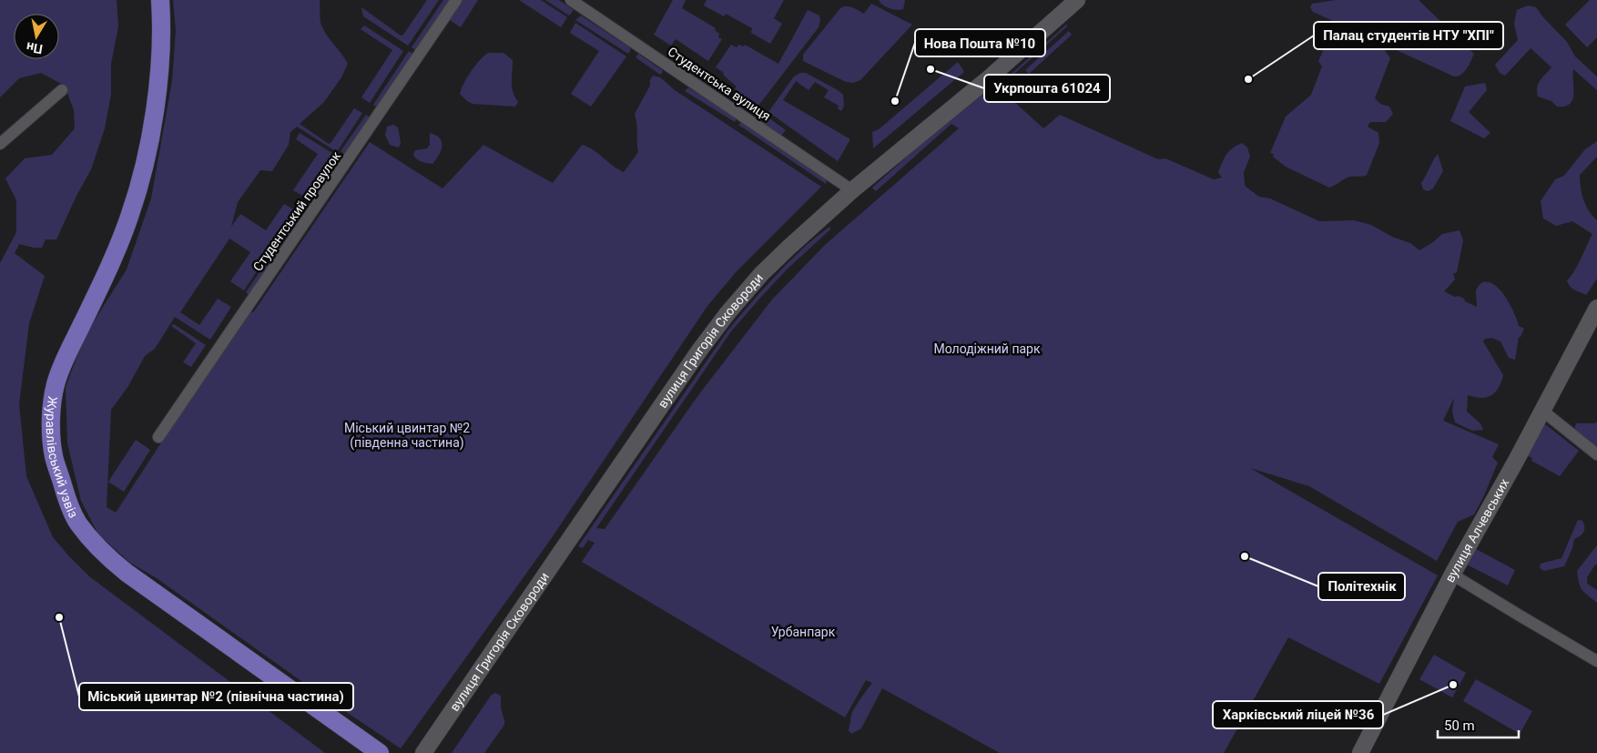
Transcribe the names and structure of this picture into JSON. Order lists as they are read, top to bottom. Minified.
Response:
{"streets":{"main road":["вулиця Григорія Сковороди","Журавлівський узвіз","вулиця Алчевських"],"street":["Студентська вулиця","Студентський провулок"]},"crossings":[["Студентська вулиця","вулиця Григорія Сковороди"]],"parks":["Молодіжний парк","Міський цвинтар №2 (південна частина)","Урбанпарк"],"places":["Укрпошта 61024","Палац студентів НТУ \"ХПІ\"","Нова Пошта №10","Політехнік","Міський цвинтар №2 (північна частина)","Харківський ліцей №36"],"scale_bar":"50 m","north":"bottom"}
